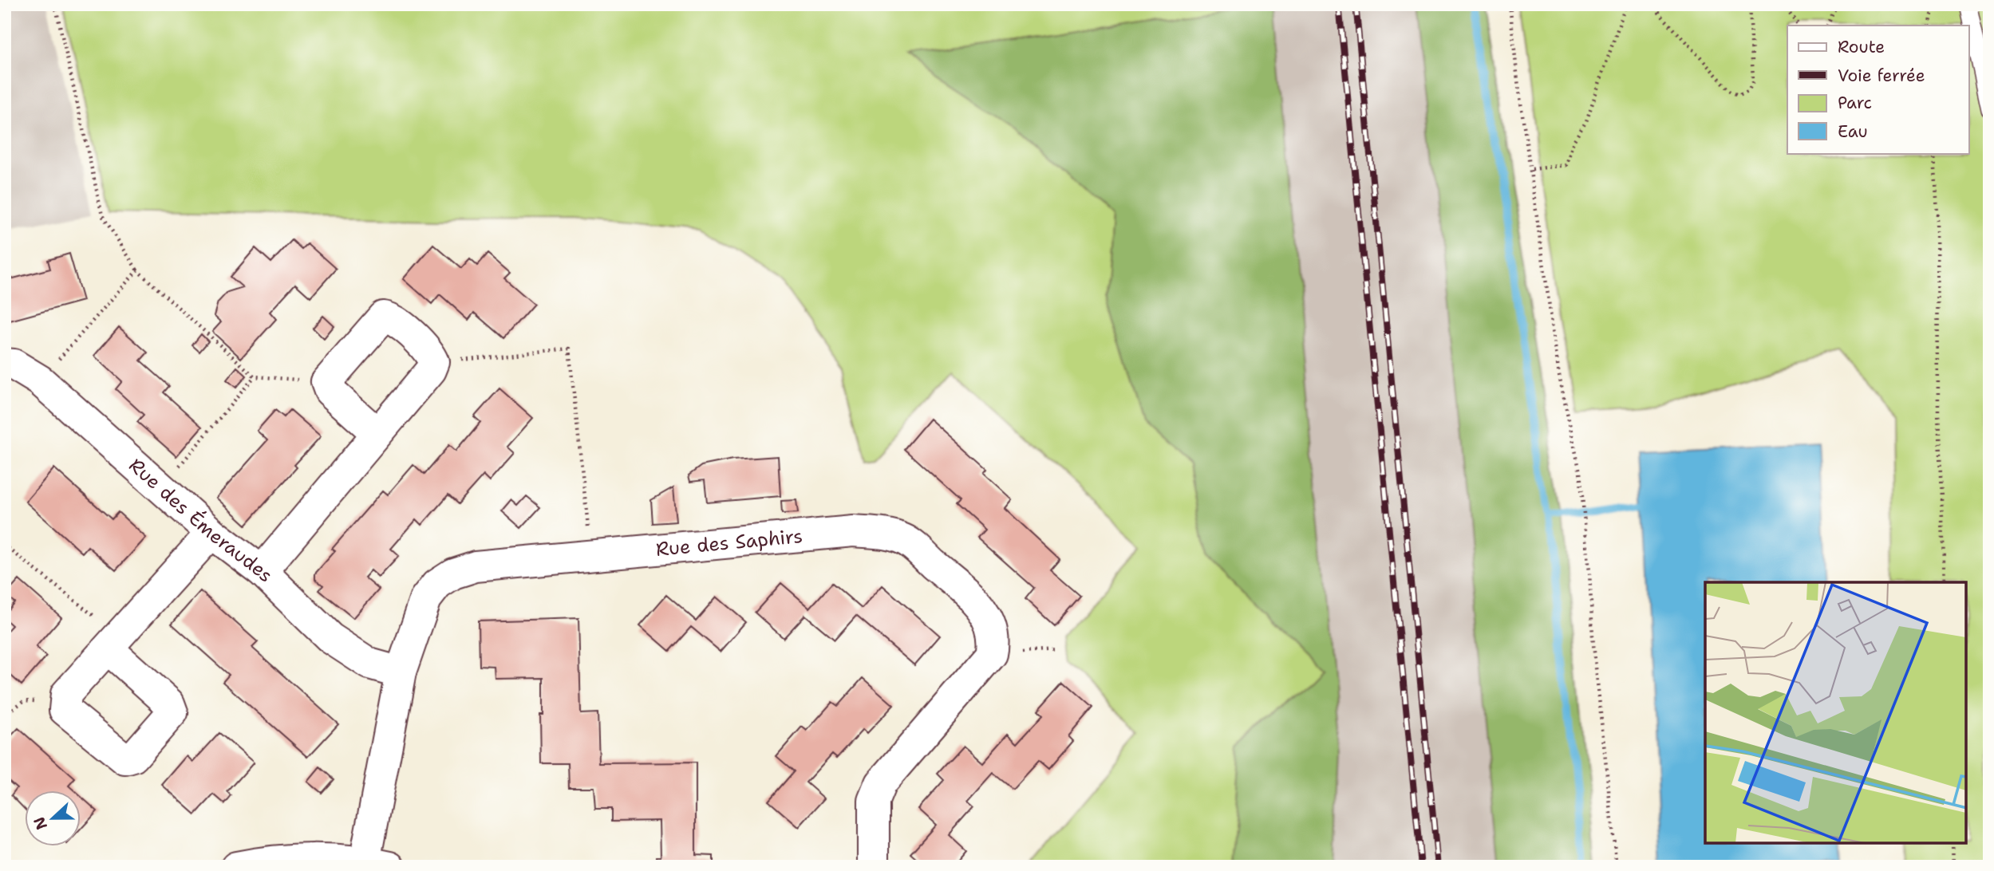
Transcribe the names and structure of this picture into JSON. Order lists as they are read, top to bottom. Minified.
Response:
{"streets":{"street":["Rue des Émeraudes","Rue des Saphirs"]},"crossings":[["Rue des Émeraudes","Rue des Saphirs"]],"legend":["Route","Voie ferrée","Parc","Eau"],"north":"left"}
